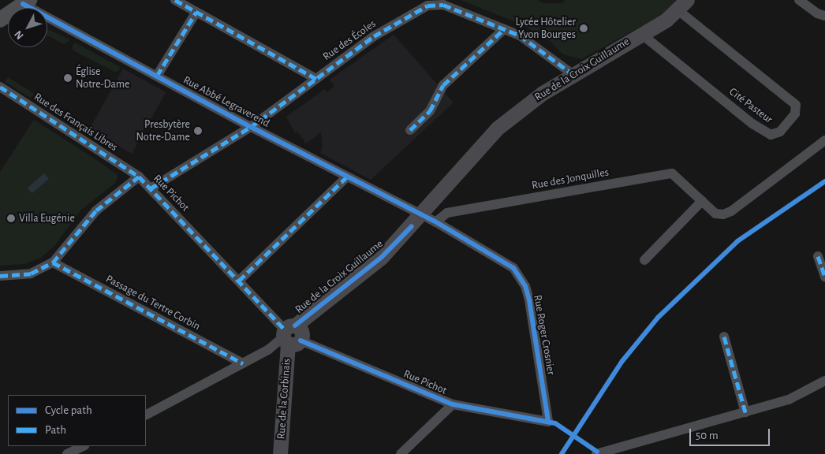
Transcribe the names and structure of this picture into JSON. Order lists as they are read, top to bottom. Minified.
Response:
{"streets":{"street":["Rue des Écoles","Rue de la Croix Guillaume","Rue Abbé Legraverend","Cité Pasteur","Rue des Français Libres","Rue des Jonquilles","Rue Pichot","Passage du Tertre Corbin","Rue Roger Crosnier","Rue de la Corbinais"]},"crossings":[["Rue des Écoles","Rue de la Croix Guillaume"],["Rue des Écoles","Rue Abbé Legraverend"],["Rue des Écoles","Rue Pichot"],["Rue de la Croix Guillaume","Rue Abbé Legraverend"],["Rue de la Croix Guillaume","Cité Pasteur"],["Rue de la Croix Guillaume","Rue Pichot"],["Rue de la Croix Guillaume","Rue Roger Crosnier"],["Rue de la Croix Guillaume","Rue de la Corbinais"],["Rue Abbé Legraverend","Rue Roger Crosnier"],["Rue des Français Libres","Rue Pichot"],["Rue des Jonquilles","Rue Roger Crosnier"],["Rue Pichot","Rue Roger Crosnier"],["Rue Pichot","Rue de la Corbinais"]],"places":["Lycée Hôtelier Yvon Bourges","Église Notre-Dame","Presbytère Notre-Dame","Villa Eugénie"],"legend":["Cycle path","Path"],"scale_bar":"50 m","north":"bottom left"}
